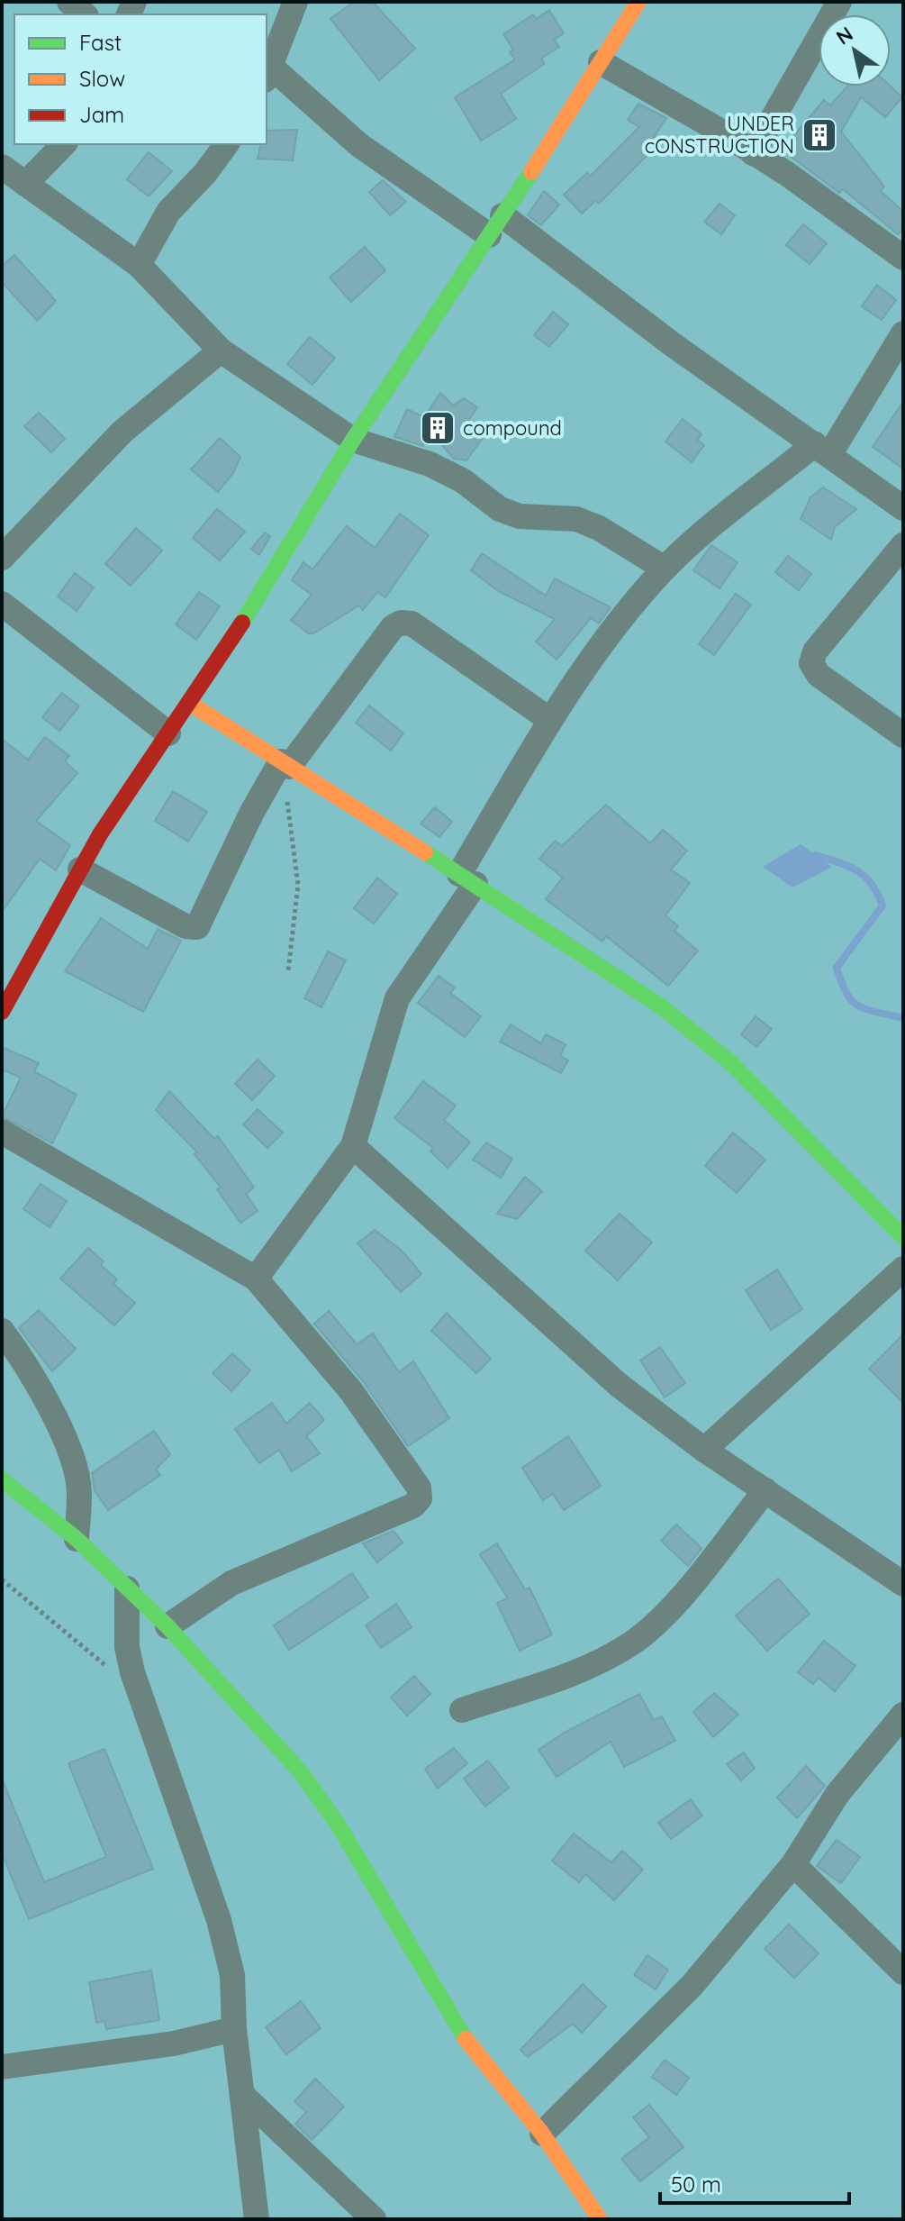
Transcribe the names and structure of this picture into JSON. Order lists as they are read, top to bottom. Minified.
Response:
{"places":{"building":["UNDER cONSTRUCTION","compound"]},"legend":["Fast","Slow","Jam"],"scale_bar":"50 m","north":"top left"}
